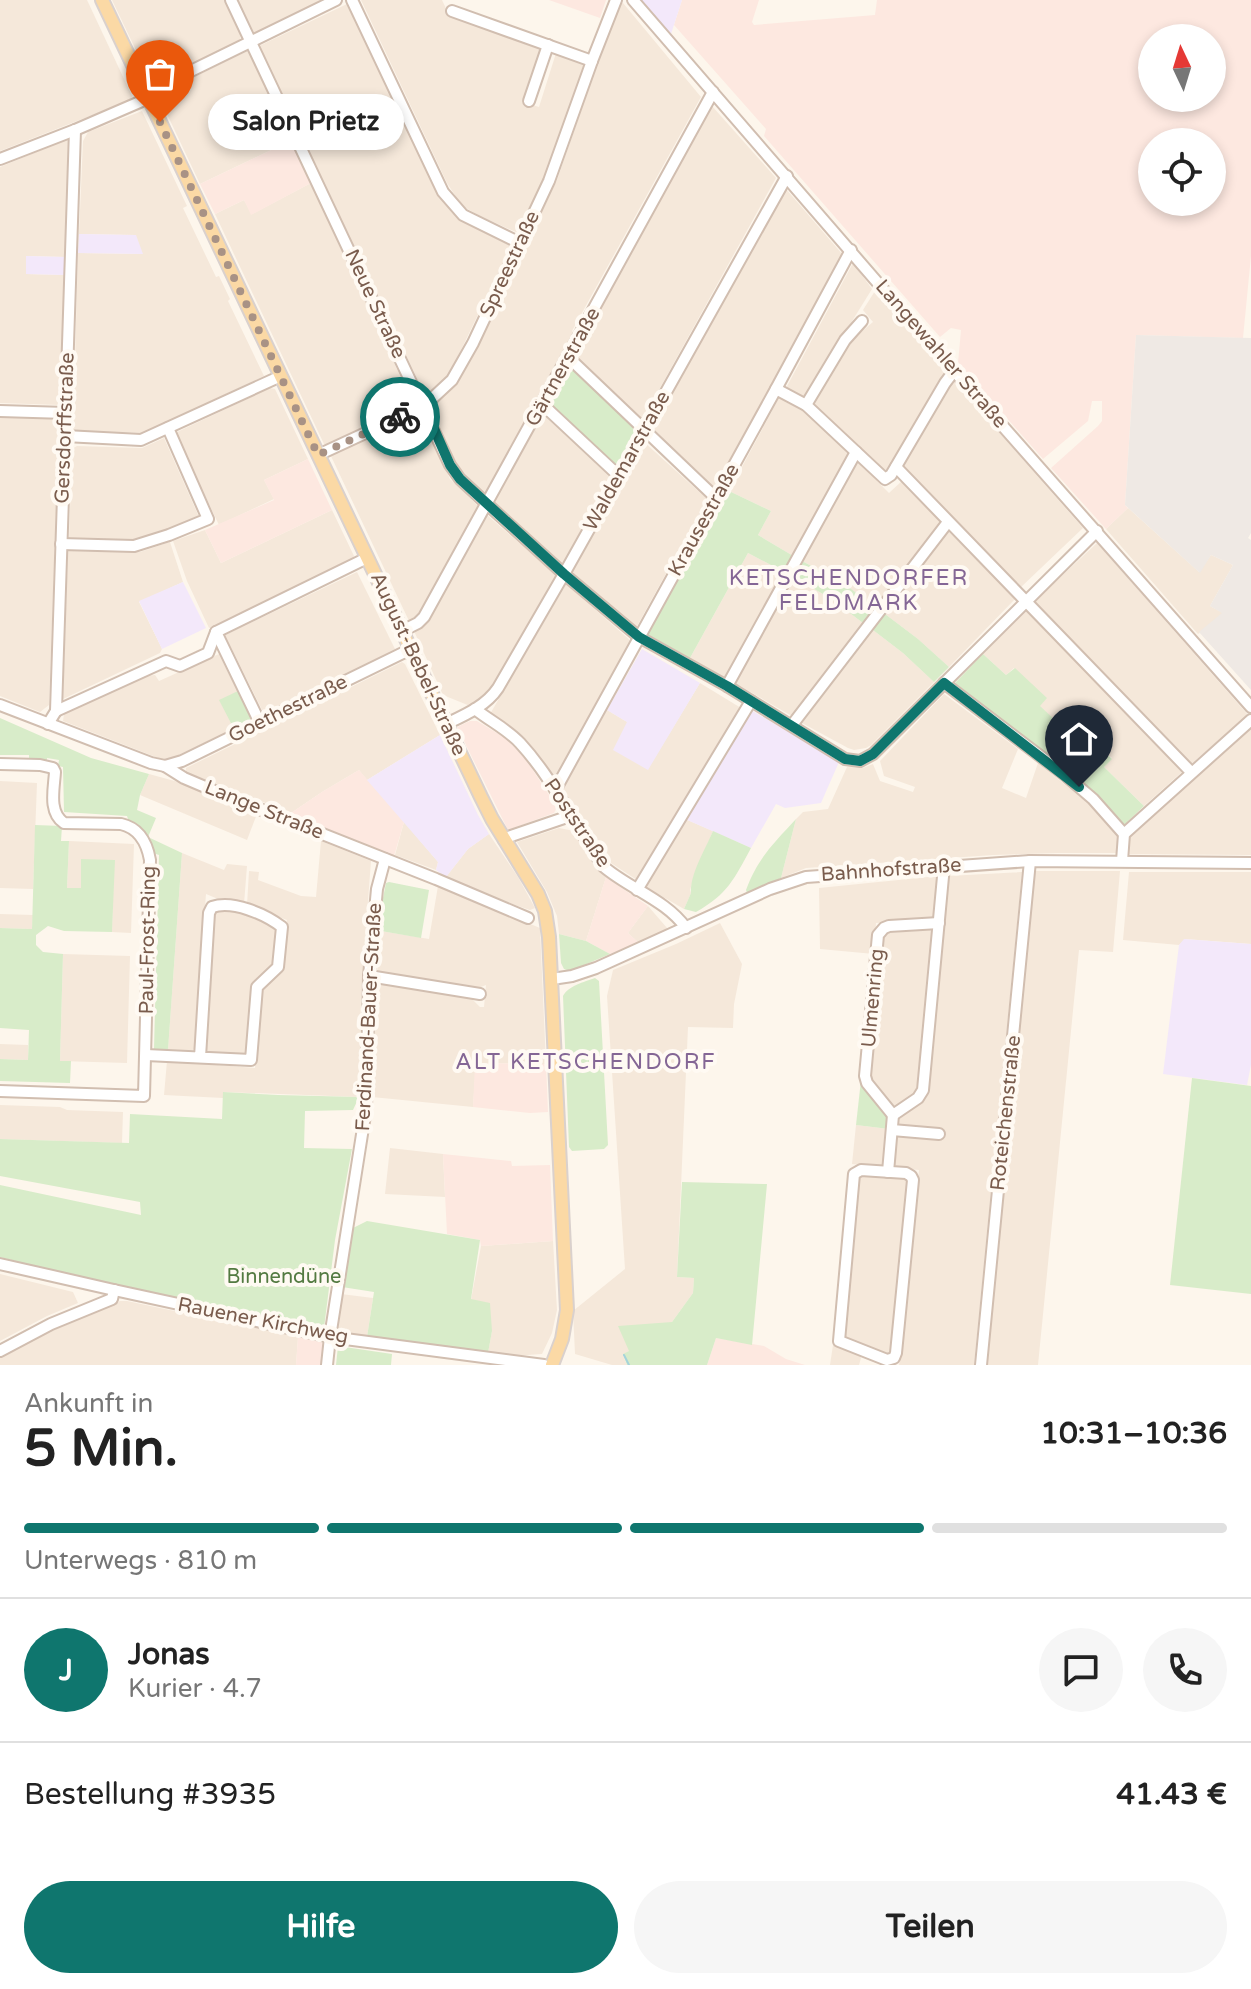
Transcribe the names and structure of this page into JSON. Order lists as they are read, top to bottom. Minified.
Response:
{"streets":{"main road":["August-Bebel-Straße"],"street":["Spreestraße","Neue Straße","Langewahler Straße","Gärtnerstraße","Gersdorffstraße","Waldemarstraße","Krausestraße","Goethestraße","Lange Straße","Poststraße","Bahnhofstraße","Paul-Frost-Ring","Ulmenring","Ferdinand-Bauer-Straße","Roteichenstraße","Rauener Kirchweg"]},"crossings":[["Spreestraße","Neue Straße"],["Spreestraße","August-Bebel-Straße"],["Neue Straße","Gärtnerstraße"],["Neue Straße","Waldemarstraße"],["Neue Straße","Krausestraße"],["Langewahler Straße","Gärtnerstraße"],["Langewahler Straße","Waldemarstraße"],["Langewahler Straße","Krausestraße"],["Gärtnerstraße","August-Bebel-Straße"],["Gersdorffstraße","Lange Straße"],["Waldemarstraße","August-Bebel-Straße"],["Waldemarstraße","Poststraße"],["Krausestraße","Poststraße"],["August-Bebel-Straße","Goethestraße"],["August-Bebel-Straße","Bahnhofstraße"],["Goethestraße","Lange Straße"],["Lange Straße","Ferdinand-Bauer-Straße"],["Poststraße","Bahnhofstraße"],["Bahnhofstraße","Roteichenstraße"],["Ferdinand-Bauer-Straße","Rauener Kirchweg"]],"districts":["KETSCHENDORFER FELDMARK","ALT KETSCHENDORF"],"parks":["Binnendüne"],"places":["Salon Prietz"],"north":"top","page":{"bubble":"Salon Prietz","heading":["5 Min.","Ankunft in","10:31–10:36"],"panel":["Jonas","Kurier · 4.7","Bestellung #3935","41.43 €"],"bar":"Unterwegs · 810 m","round":"J","buttons":["Hilfe","Teilen"]}}
